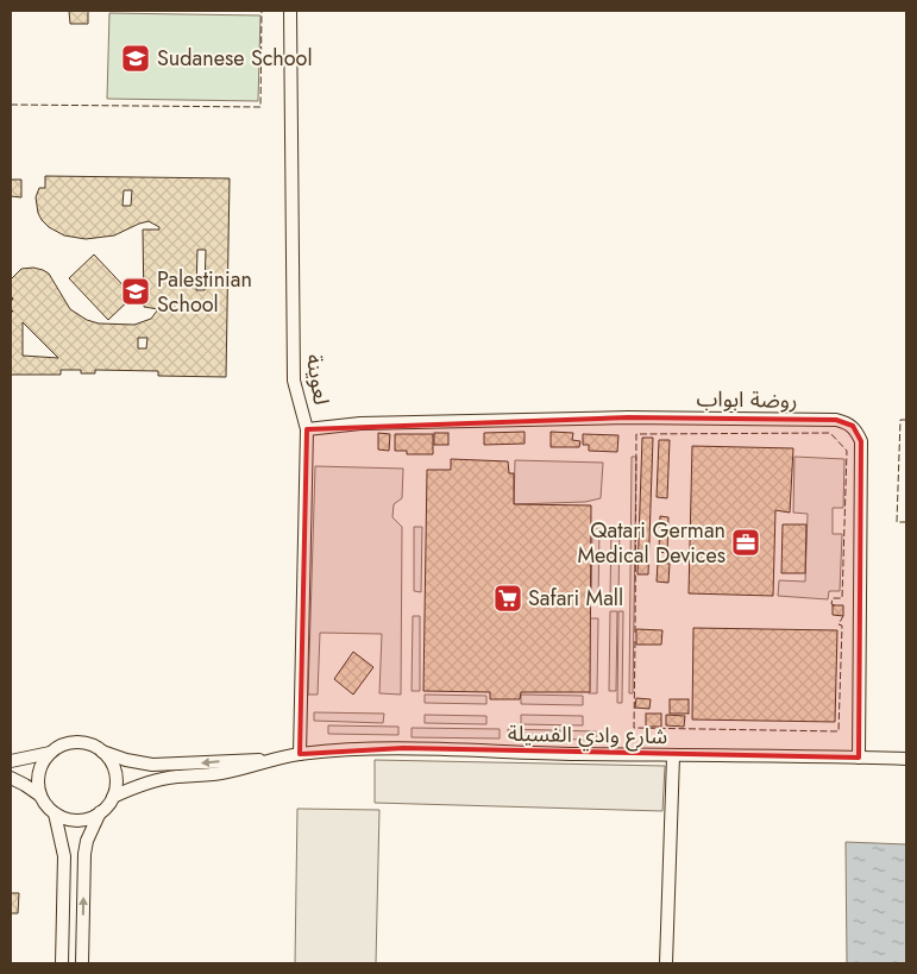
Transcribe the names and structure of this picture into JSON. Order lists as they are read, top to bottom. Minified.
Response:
{"streets":{"street":["لعوينة","روضة ابواب","شارع وادي الفسيلة"]},"crossings":[["لعوينة","روضة ابواب"],["لعوينة","شارع وادي الفسيلة"],["روضة ابواب","شارع وادي الفسيلة"]],"places":{"school or university":["Sudanese School","Palestinian School"],"office":["Qatari German Medical Devices"],"supermarket":["Safari Mall"]}}
